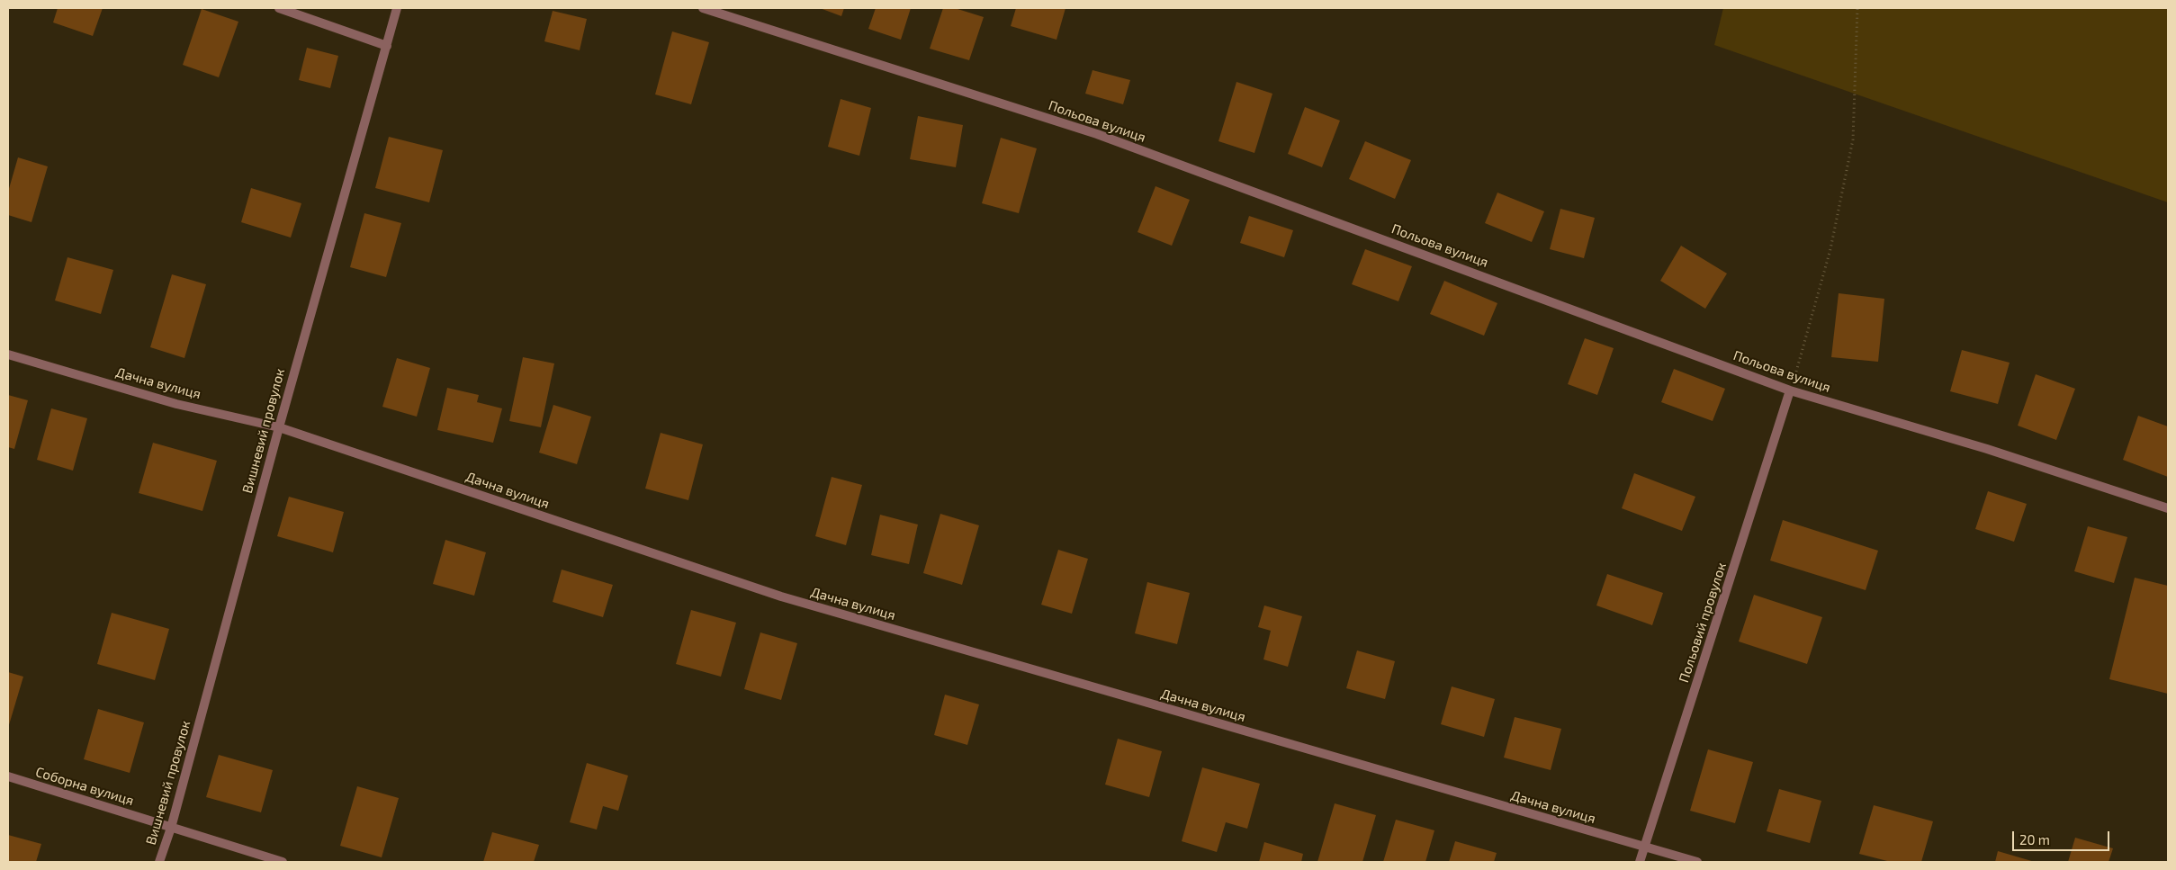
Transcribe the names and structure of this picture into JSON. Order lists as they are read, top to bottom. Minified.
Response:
{"streets":{"street":["Польова вулиця","Дачна вулиця","Вишневий провулок","Польовий провулок","Соборна вулиця"]},"crossings":[["Польова вулиця","Польовий провулок"],["Дачна вулиця","Вишневий провулок"],["Дачна вулиця","Польовий провулок"],["Вишневий провулок","Соборна вулиця"]],"scale_bar":"20 m"}
